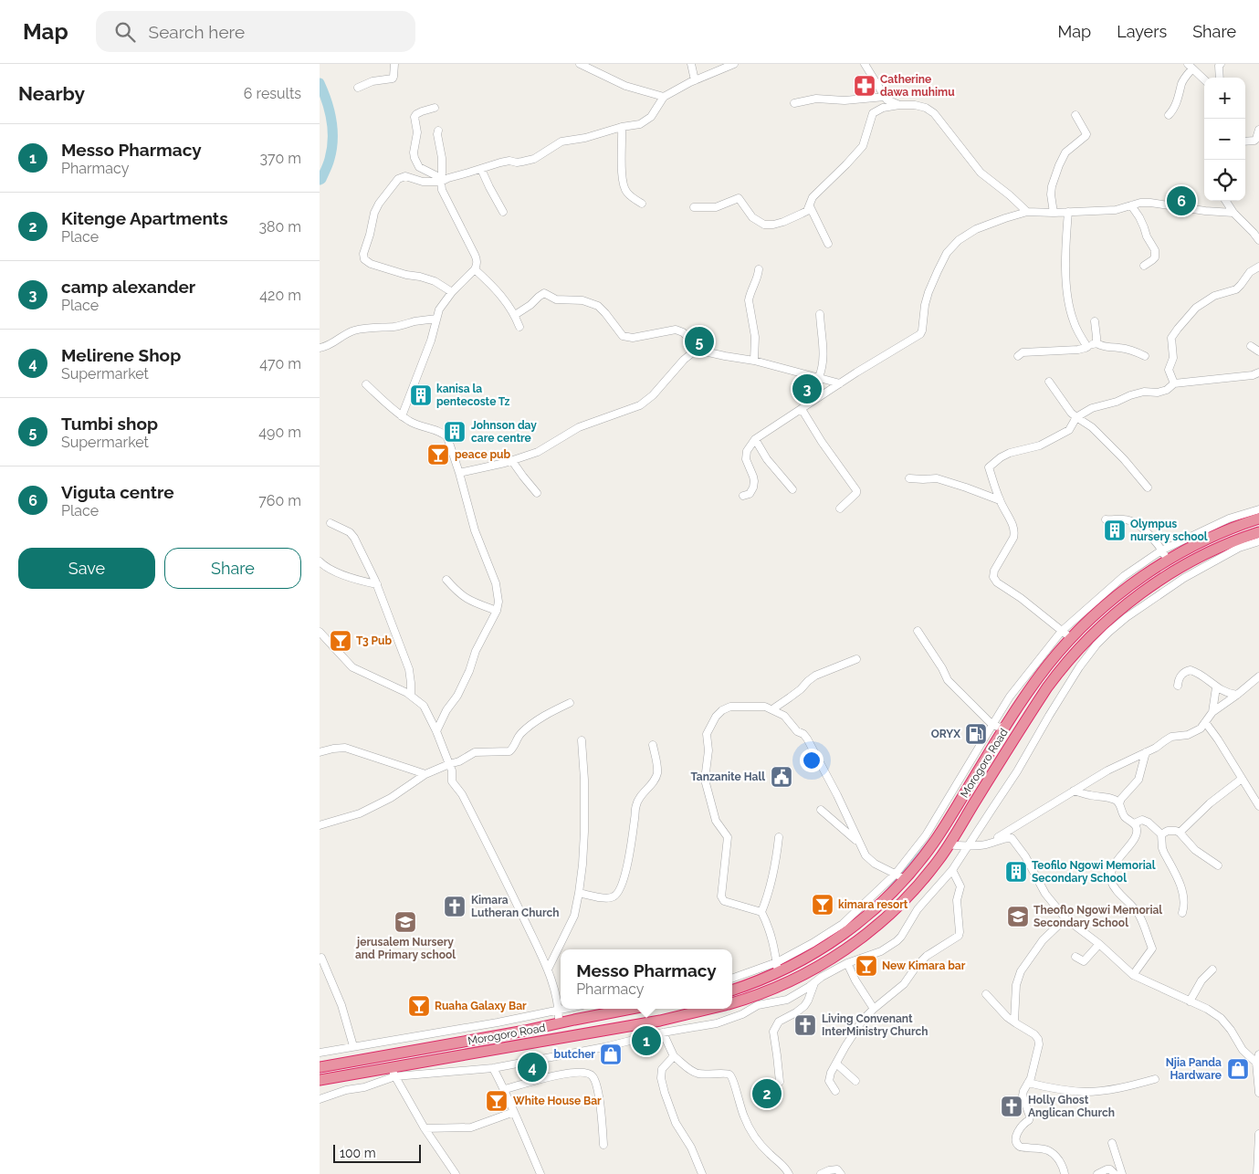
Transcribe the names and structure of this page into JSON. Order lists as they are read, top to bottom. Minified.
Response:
{"streets":{"highway":["Morogoro Road"]},"places":{"pharmacy":["Catherine dawa muhimu"],"building":["kanisa la pentecoste Tz","Johnson day care centre","Olympus nursery school","Teofilo Ngowi Memorial Secondary School"],"bar":["peace pub","T3 Pub","kimara resort","New Kimara bar","Ruaha Galaxy Bar","White House Bar"],"fuel station":["ORYX"],"public building":["Tanzanite Hall"],"church":["Kimara Lutheran Church","Living Convenant InterMinistry Church","Holly Ghost Anglican Church"],"school or university":["Theoflo Ngowi Memorial Secondary School","jerusalem Nursery and Primary school"],"shop":["butcher","Njia Panda Hardware"]},"scale_bar":"100 m","page":{"header":"Map","search":"Search here","nav":["Map","Layers","Share"],"heading":["Nearby","6 results"],"map_buttons":["+","−"],"list":[{"mark":"1","name":"Messo Pharmacy","note":"Pharmacy","value":"370 m"},{"mark":"2","name":"Kitenge Apartments","note":"Place","value":"380 m"},{"mark":"3","name":"camp alexander","note":"Place","value":"420 m"},{"mark":"4","name":"Melirene Shop","note":"Supermarket","value":"470 m"},{"mark":"5","name":"Tumbi shop","note":"Supermarket","value":"490 m"},{"mark":"6","name":"Viguta centre","note":"Place","value":"760 m"}],"pins":["6","5","3","1","4","2"],"buttons":["Save","Share"],"popup":["Messo Pharmacy","Pharmacy"],"scale":"100 m"}}
